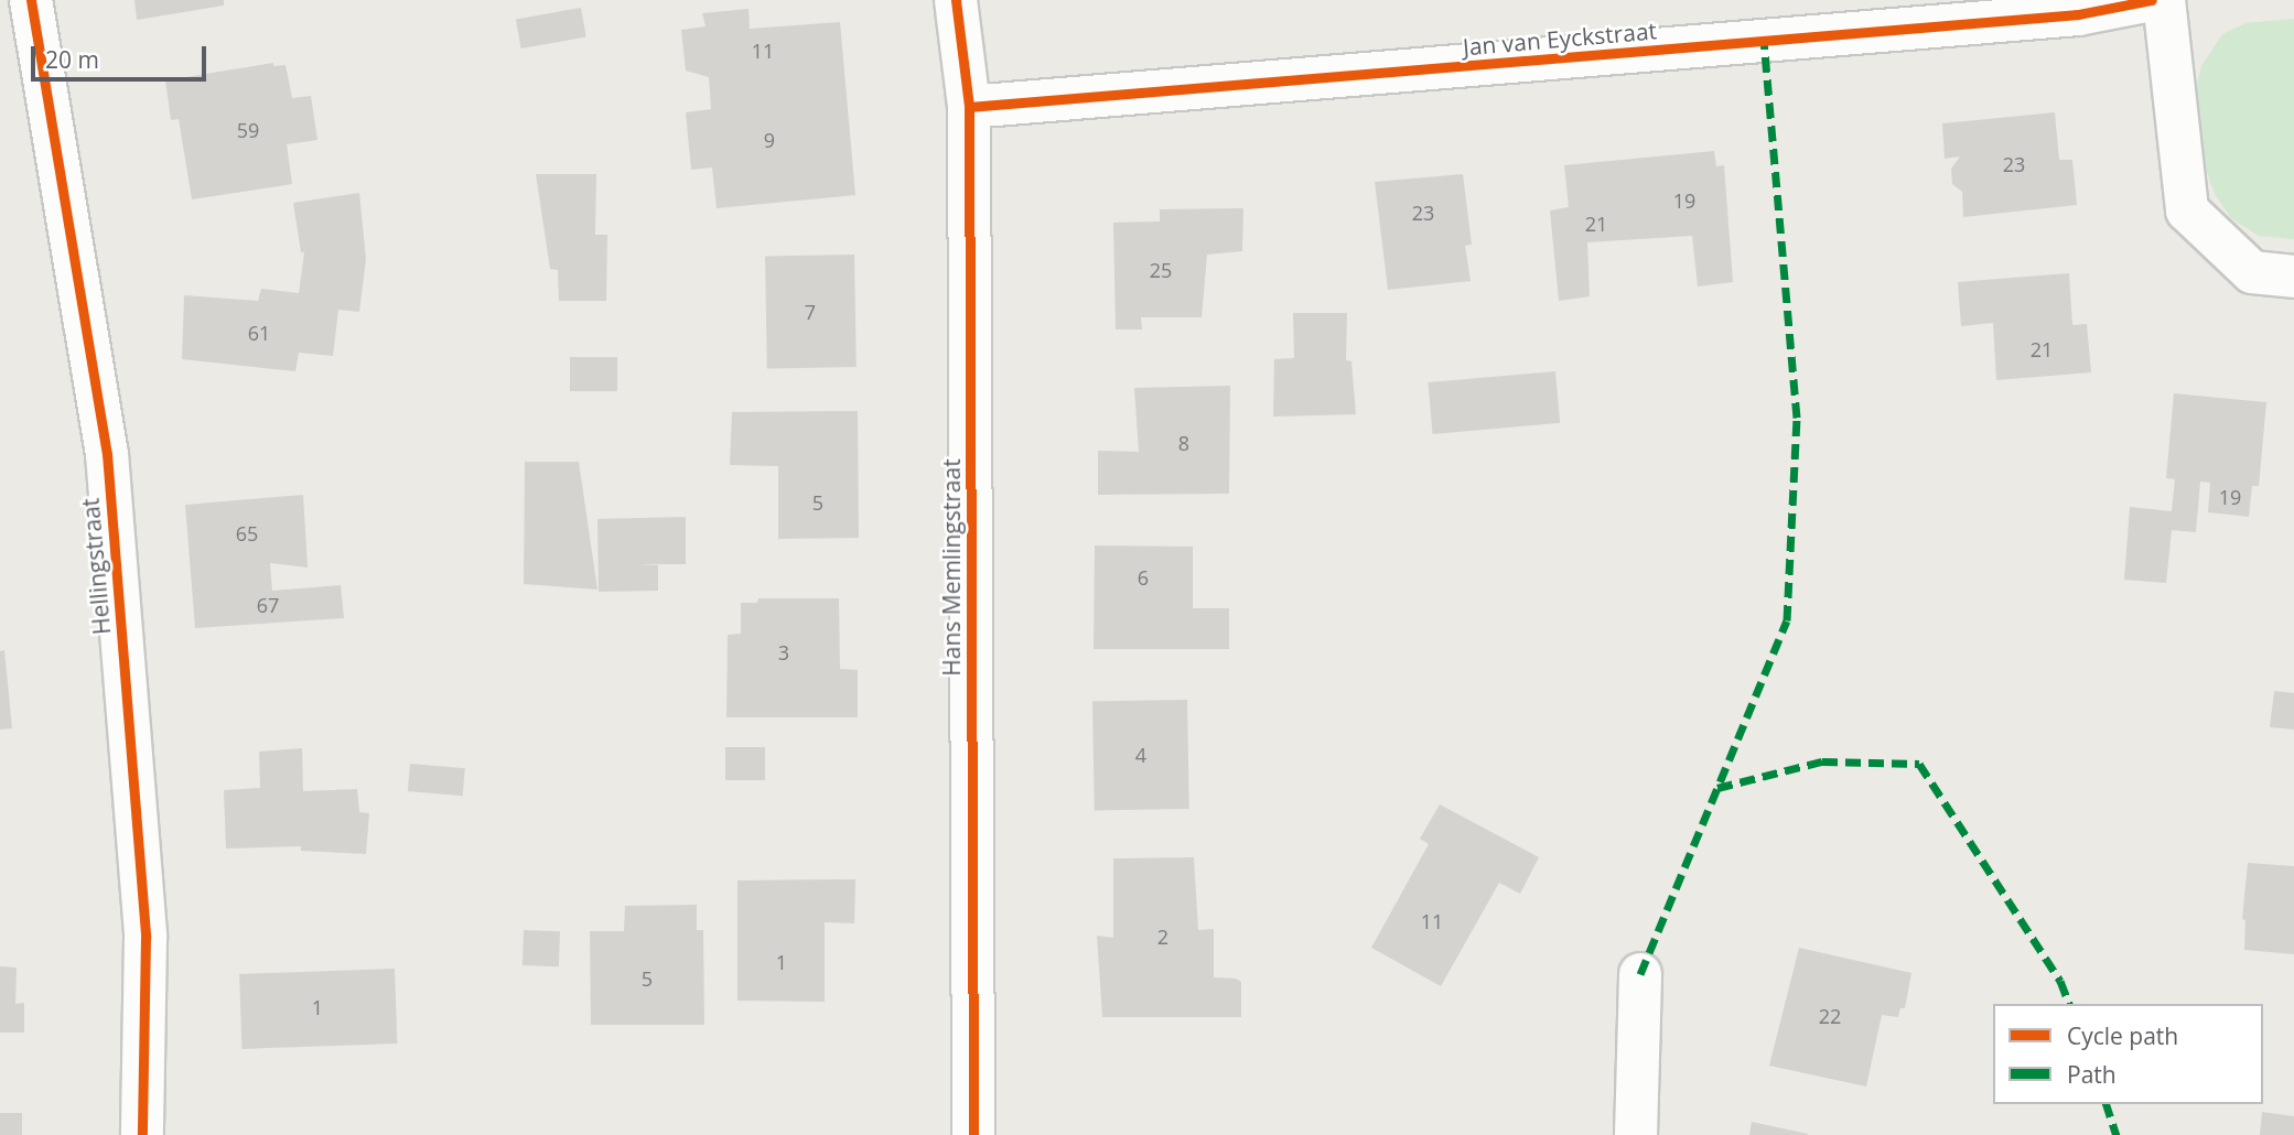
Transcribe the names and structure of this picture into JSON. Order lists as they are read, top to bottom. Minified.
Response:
{"streets":{"street":["Jan van Eyckstraat","Hellingstraat","Hans Memlingstraat"]},"crossings":[["Jan van Eyckstraat","Hans Memlingstraat"]],"house_numbers":["11","59","9","23","19","23","21","25","7","61","21","8","19","5","65","6","67","3","4","11","2","1","5","1","22"],"legend":["Cycle path","Path"],"scale_bar":"20 m"}
